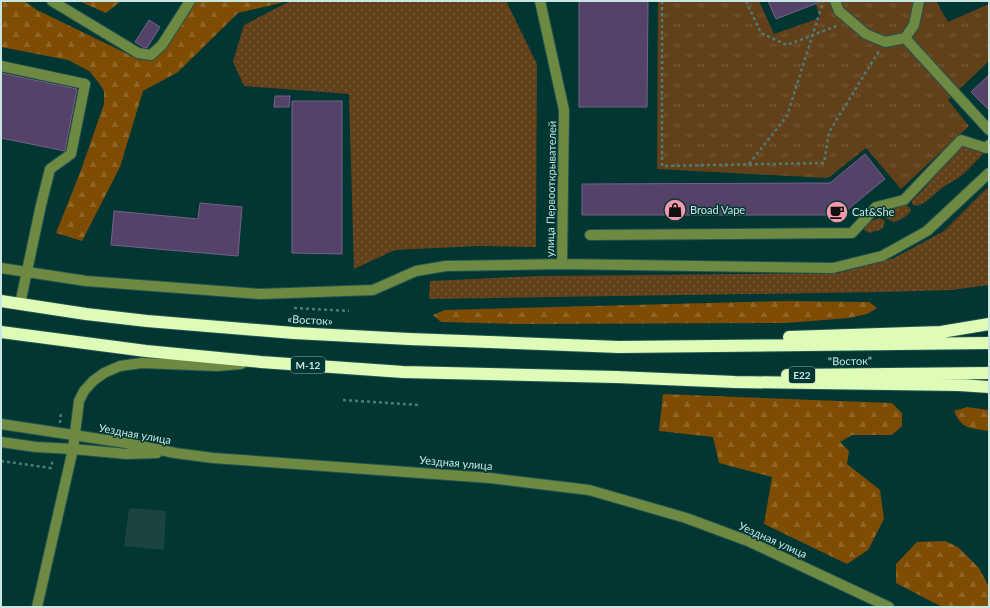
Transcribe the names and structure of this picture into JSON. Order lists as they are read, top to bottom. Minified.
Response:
{"streets":{"highway":["«Восток»","\"Восток\"","М-12","E22"],"street":["улица Первооткрывателей","Уездная улица"]},"crossings":[["\"Восток\"","М-12"]],"places":{"shop":["Broad Vape"],"cafe":["Cat&She"]}}
